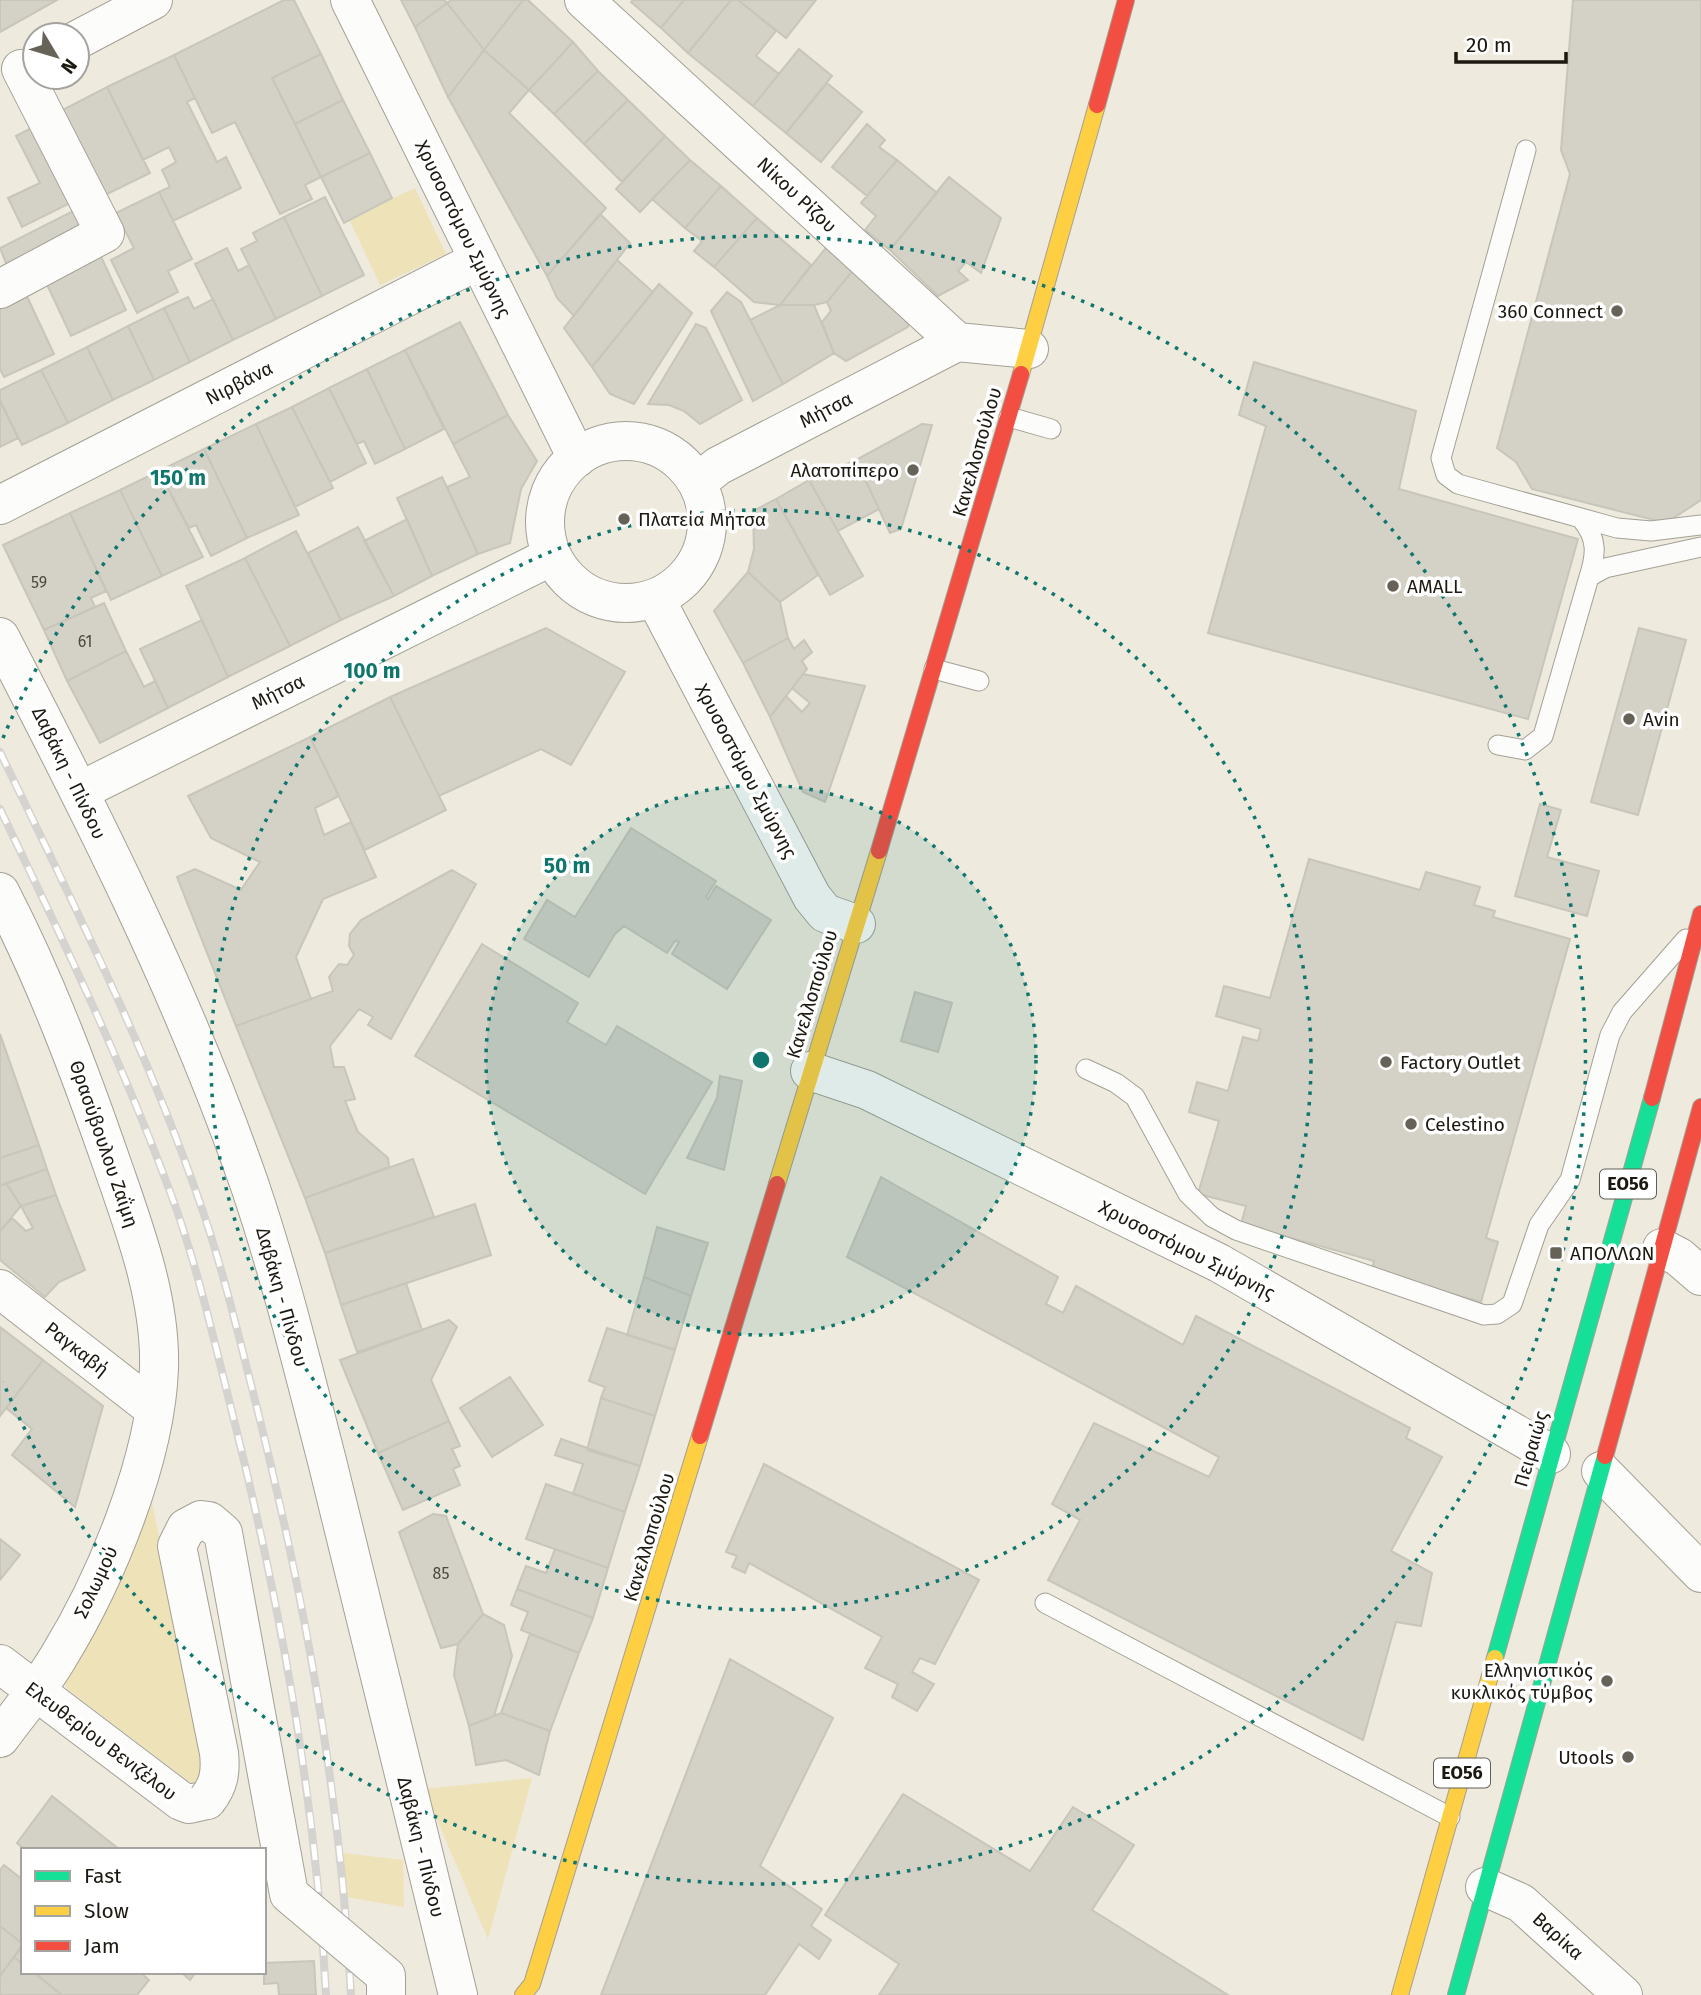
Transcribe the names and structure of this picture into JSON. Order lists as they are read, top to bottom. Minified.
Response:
{"streets":{"street":["Νίκου Ρίζου","Χρυσοστόμου Σμύρνης","Νιρβάνα","Μήτσα","Κανελλοπούλου","Δαβάκη - Πίνδου","Θρασύβουλου Ζαΐμη","ΕΟ56","Ραγκαβή","Πειραιώς","Σολωμού","Ελευθερίου Βενιζέλου","Βαρίκα"]},"crossings":[["Νίκου Ρίζου","Μήτσα"],["Χρυσοστόμου Σμύρνης","Νιρβάνα"],["Χρυσοστόμου Σμύρνης","Μήτσα"],["Χρυσοστόμου Σμύρνης","Κανελλοπούλου"],["Χρυσοστόμου Σμύρνης","Πειραιώς"],["Μήτσα","Δαβάκη - Πίνδου"],["Θρασύβουλου Ζαΐμη","Ραγκαβή"],["Θρασύβουλου Ζαΐμη","Σολωμού"],["ΕΟ56","Βαρίκα"],["Ραγκαβή","Σολωμού"],["Σολωμού","Ελευθερίου Βενιζέλου"]],"places":{"other":["360 Connect","Αλατοπίπερο","Πλατεία Μήτσα","AMALL","Avin","Factory Outlet","Celestino","Ελληνιστικός κυκλικός τύμβος","Utools"],"transit":["ΑΠΟΛΛΩΝ"]},"house_numbers":["59","61","85"],"legend":["Fast","Slow","Jam"],"scale_bar":"20 m","north":"bottom right","rings":["150 m","100 m","50 m"]}
